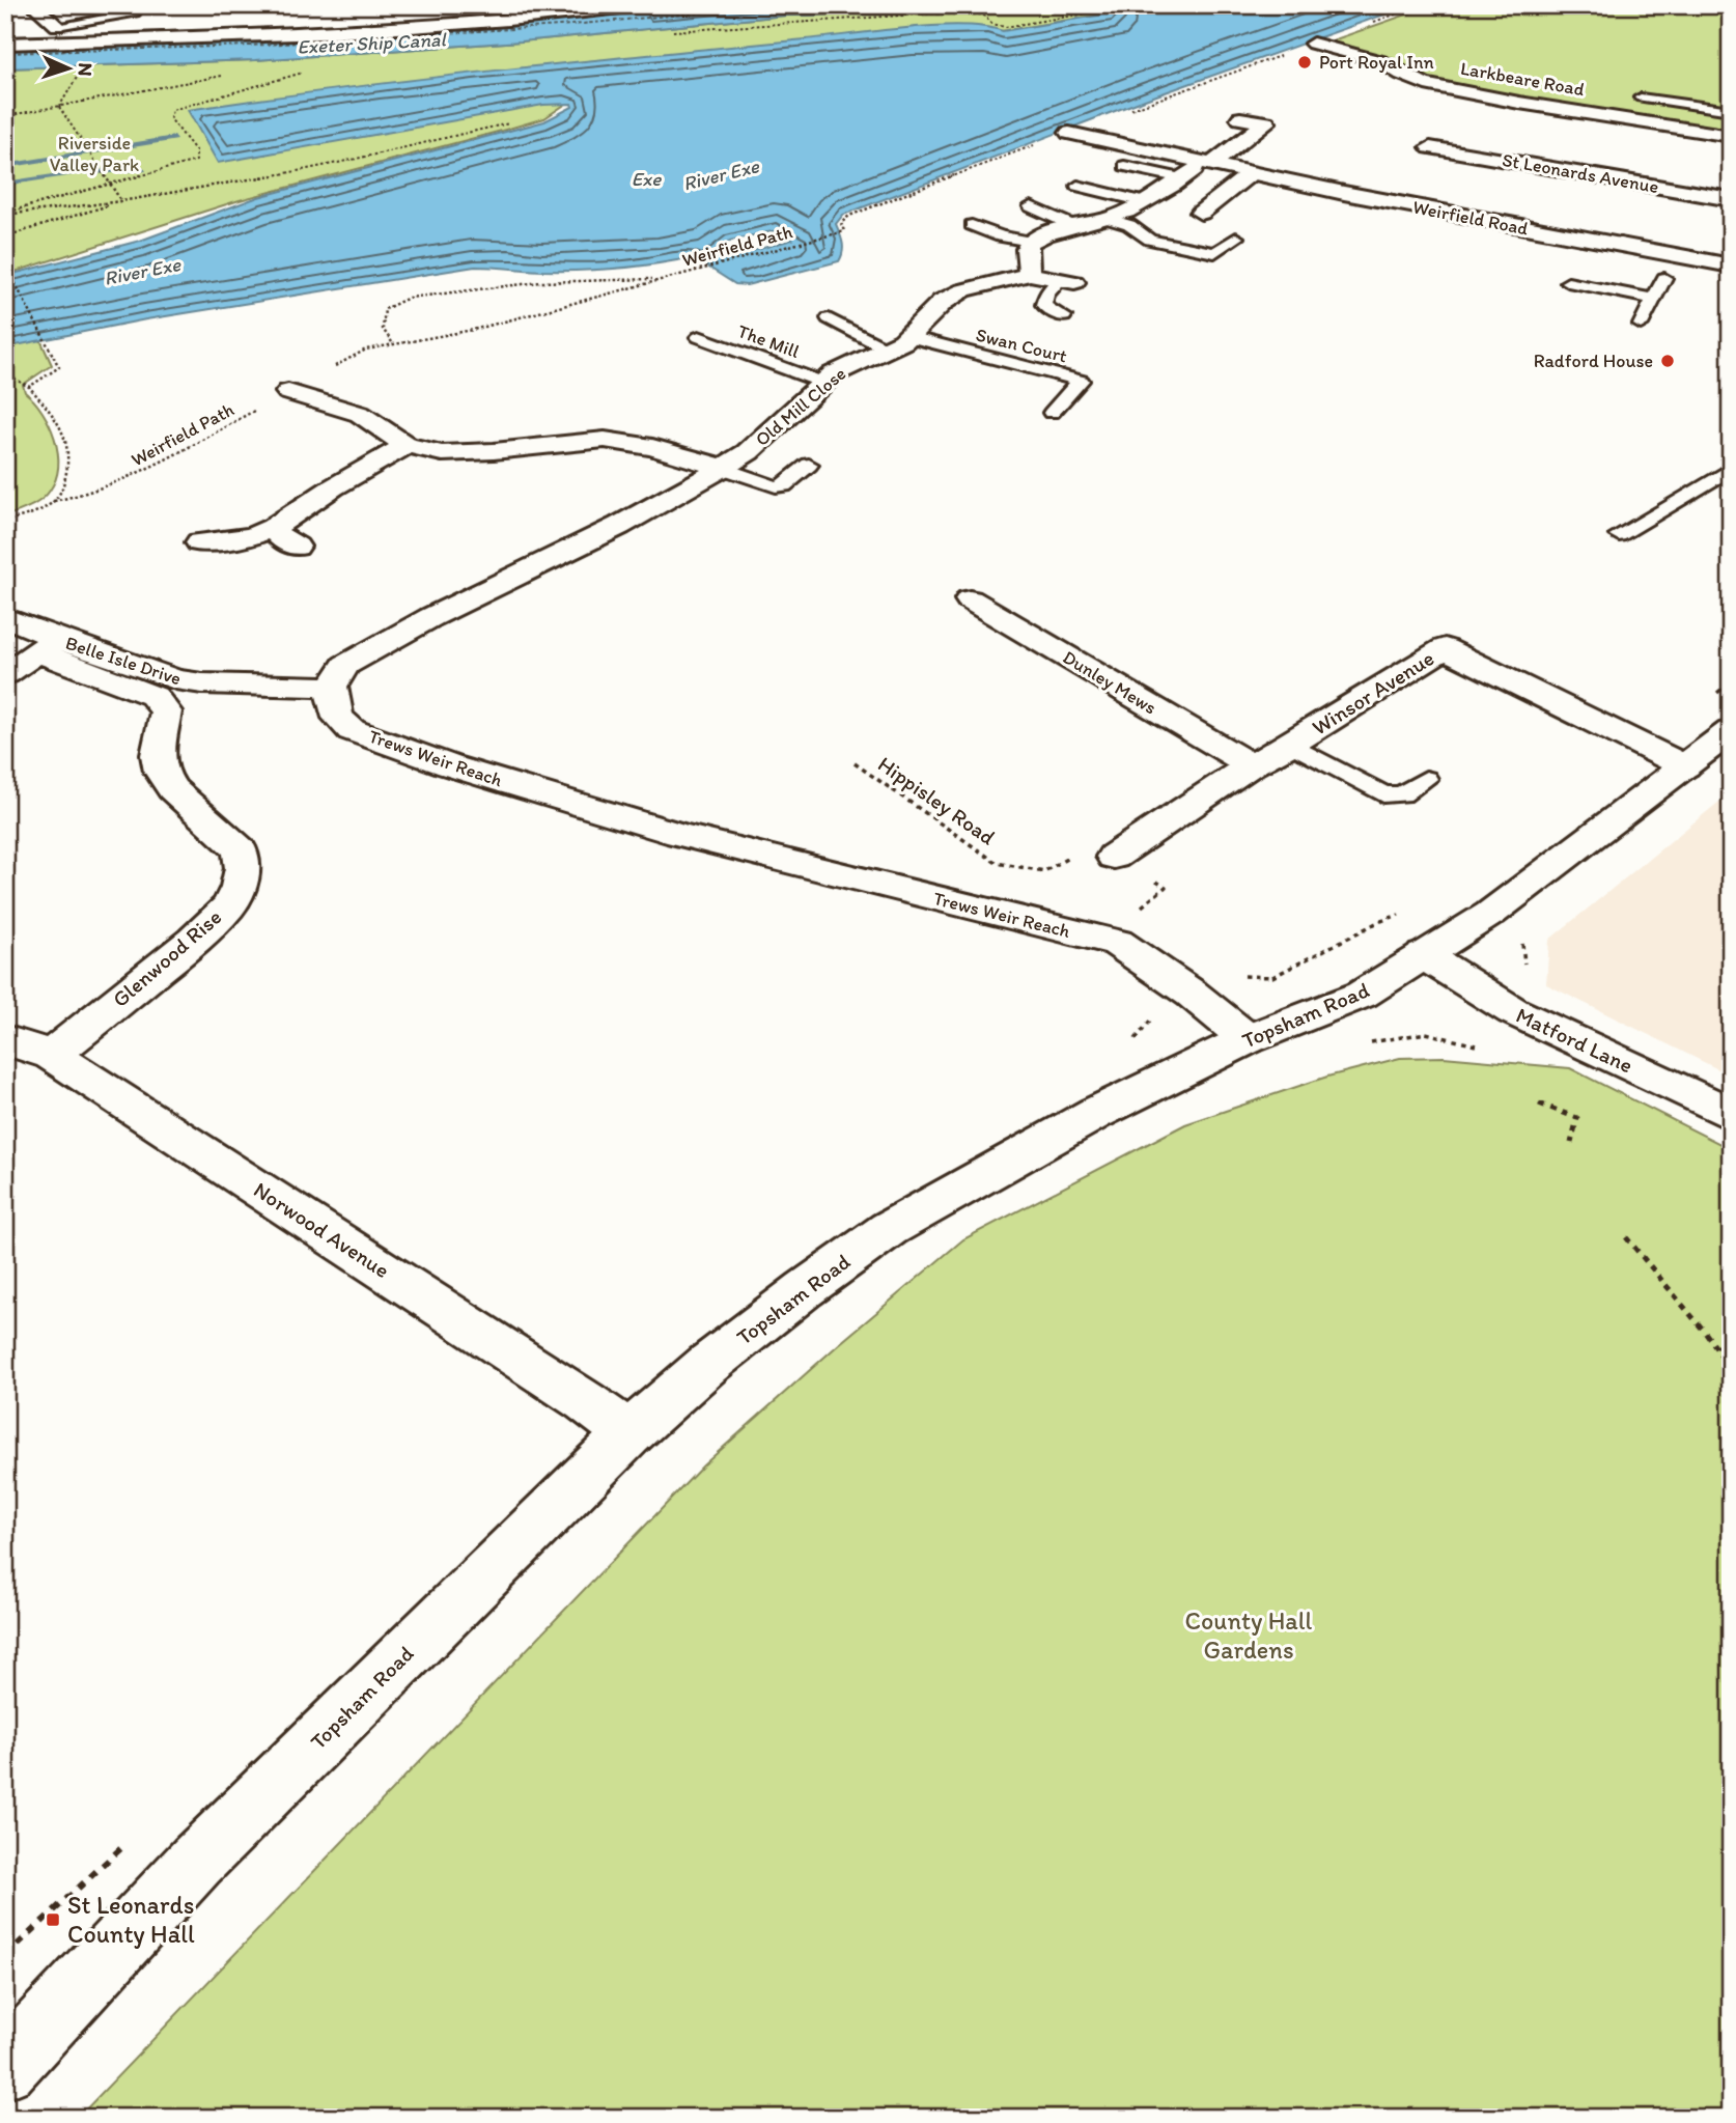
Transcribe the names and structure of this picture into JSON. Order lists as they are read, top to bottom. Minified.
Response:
{"streets":{"street":["Larkbeare Road","St Leonards Avenue","Weirfield Road","Old Mill Close","Belle Isle Drive","Dunley Mews","Winsor Avenue","Trews Weir Reach","Glenwood Rise","Topsham Road","Matford Lane","Norwood Avenue"],"lane":["The Mill","Swan Court"],"path":["Weirfield Path","Hippisley Road"]},"crossings":[["Larkbeare Road","Weirfield Path"],["Weirfield Road","Weirfield Path"],["The Mill","Old Mill Close"],["Swan Court","Old Mill Close"],["Belle Isle Drive","Trews Weir Reach"],["Belle Isle Drive","Glenwood Rise"],["Dunley Mews","Winsor Avenue"],["Winsor Avenue","Topsham Road"],["Trews Weir Reach","Topsham Road"],["Glenwood Rise","Norwood Avenue"],["Topsham Road","Matford Lane"],["Topsham Road","Norwood Avenue"]],"water":["Exeter Ship Canal","River Exe","Exe"],"parks":["Riverside Valley Park","County Hall Gardens"],"places":{"other":["Port Royal Inn","Radford House"],"transit":["St Leonards County Hall"]},"north":"right"}
